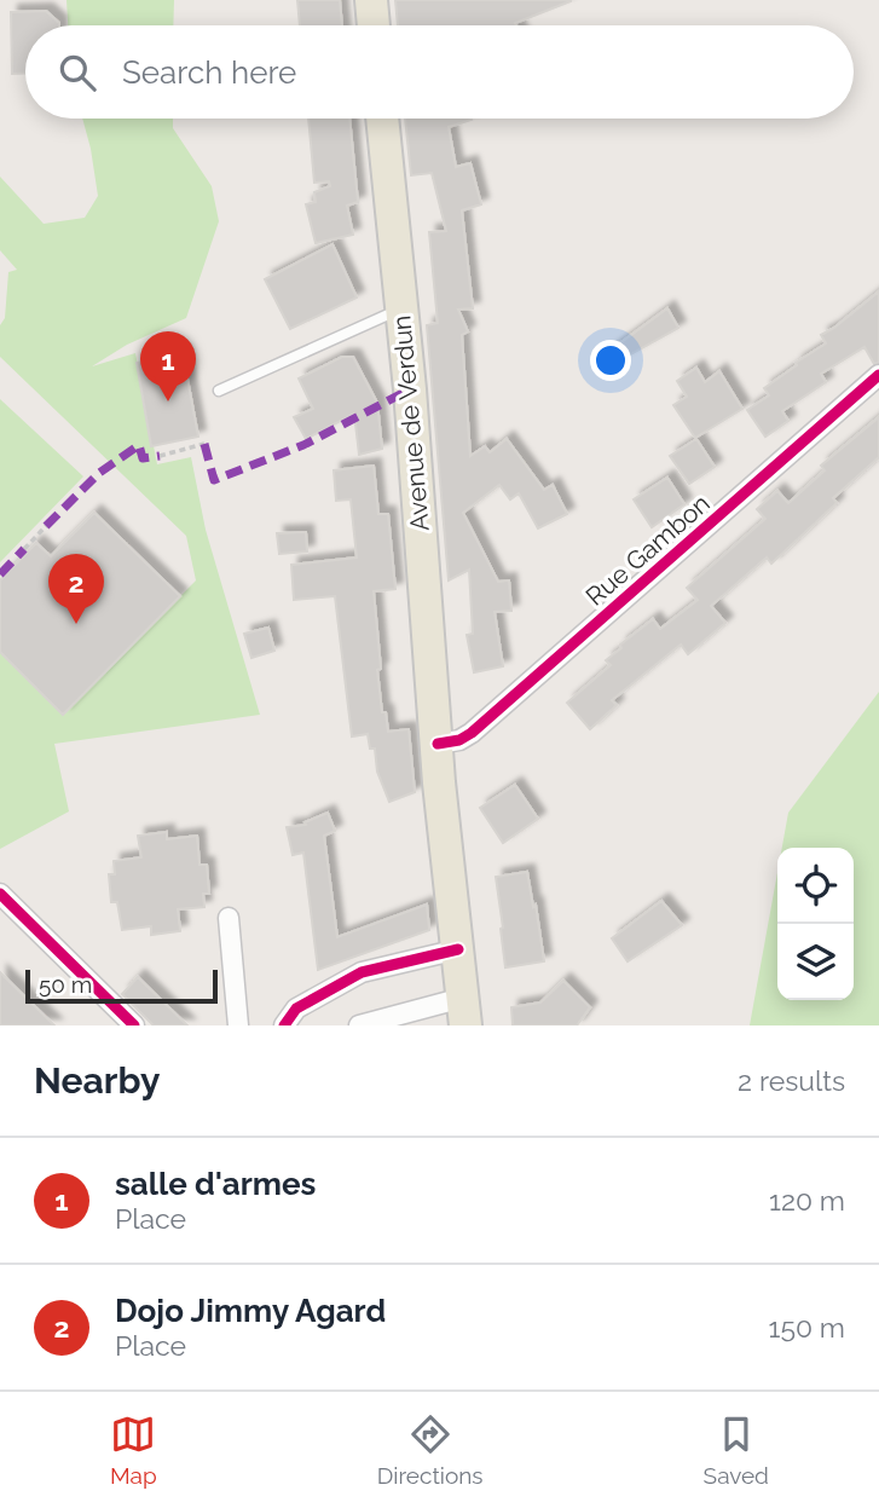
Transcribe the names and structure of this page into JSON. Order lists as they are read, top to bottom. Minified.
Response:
{"streets":{"main road":["Avenue de Verdun"],"street":["Rue Gambon"]},"crossings":[["Avenue de Verdun","Rue Gambon"]],"scale_bar":"50 m","page":{"search":"Search here","pins":["1","2"],"scale":"50 m","heading":["Nearby","2 results"],"list":[{"mark":"1","name":"salle d'armes","note":"Place","value":"120 m"},{"mark":"2","name":"Dojo Jimmy Agard","note":"Place","value":"150 m"}],"nav":["Map","Directions","Saved"]}}
